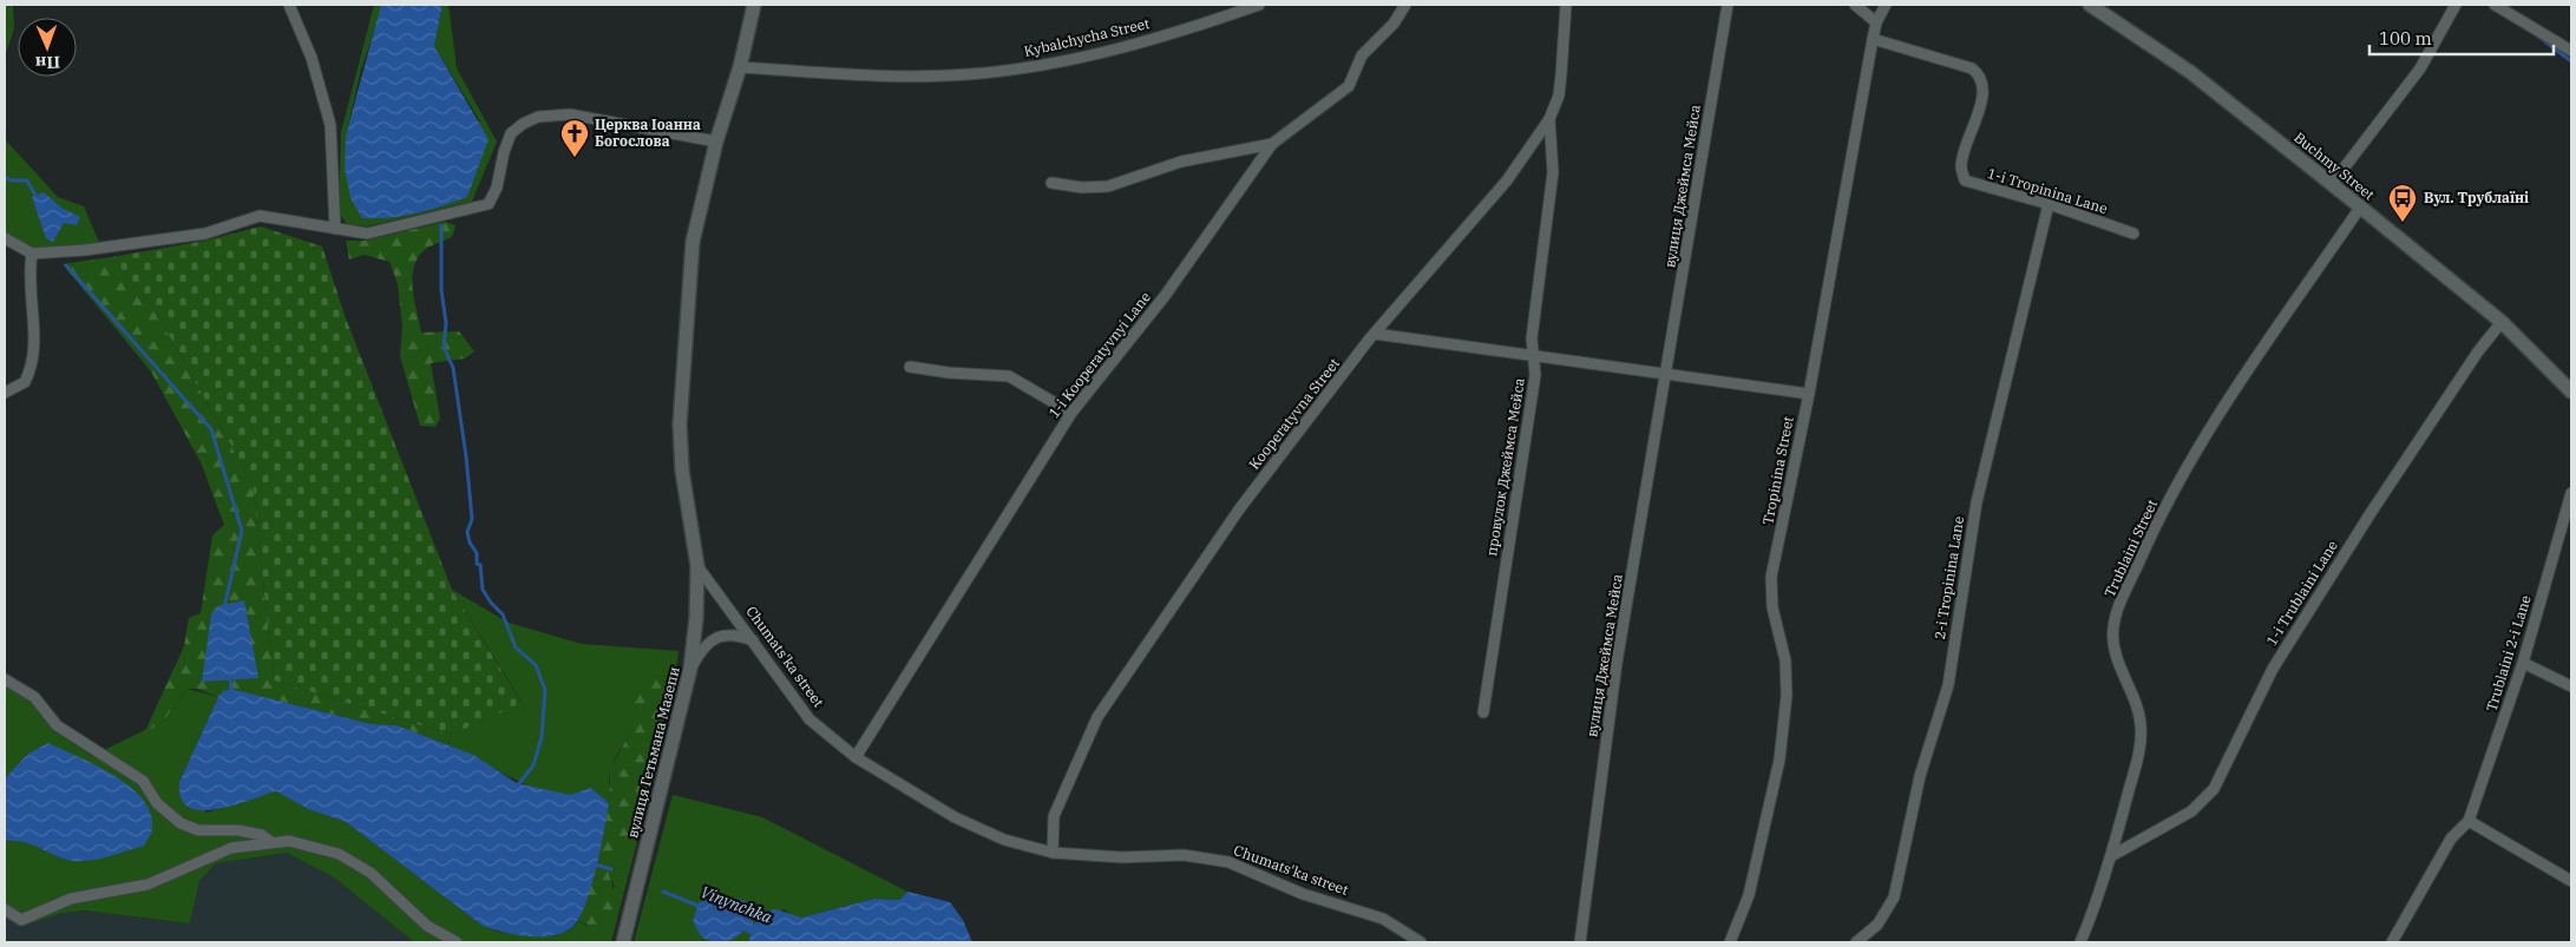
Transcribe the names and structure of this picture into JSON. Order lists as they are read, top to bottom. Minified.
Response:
{"streets":{"street":["Kybalchycha Street","Buchmy Street","вулиця Джеймса Мейса","1-i Tropinina Lane","1-i Kooperatyvnyi Lane","Kooperatyvna Street","провулок Джеймса Мейса","Tropinina Street","Trublaini Street","2-i Tropinina Lane","1-i Trublaini Lane","Trublaini 2-i Lane","Chumats'ka street","вулиця Гетьмана Мазепи"]},"crossings":[["Kybalchycha Street","Chumats'ka street"],["Buchmy Street","Trublaini Street"],["Buchmy Street","1-i Trublaini Lane"],["1-i Tropinina Lane","Tropinina Street"],["1-i Tropinina Lane","2-i Tropinina Lane"],["1-i Kooperatyvnyi Lane","Chumats'ka street"],["Kooperatyvna Street","провулок Джеймса Мейса"],["Kooperatyvna Street","Chumats'ka street"],["Trublaini Street","1-i Trublaini Lane"],["Chumats'ka street","вулиця Гетьмана Мазепи"]],"water":["Vinynchka"],"places":{"church":["Церква Іоанна Богослова"],"bus stop":["Вул. Трублаїні"]},"scale_bar":"100 m","north":"bottom"}
